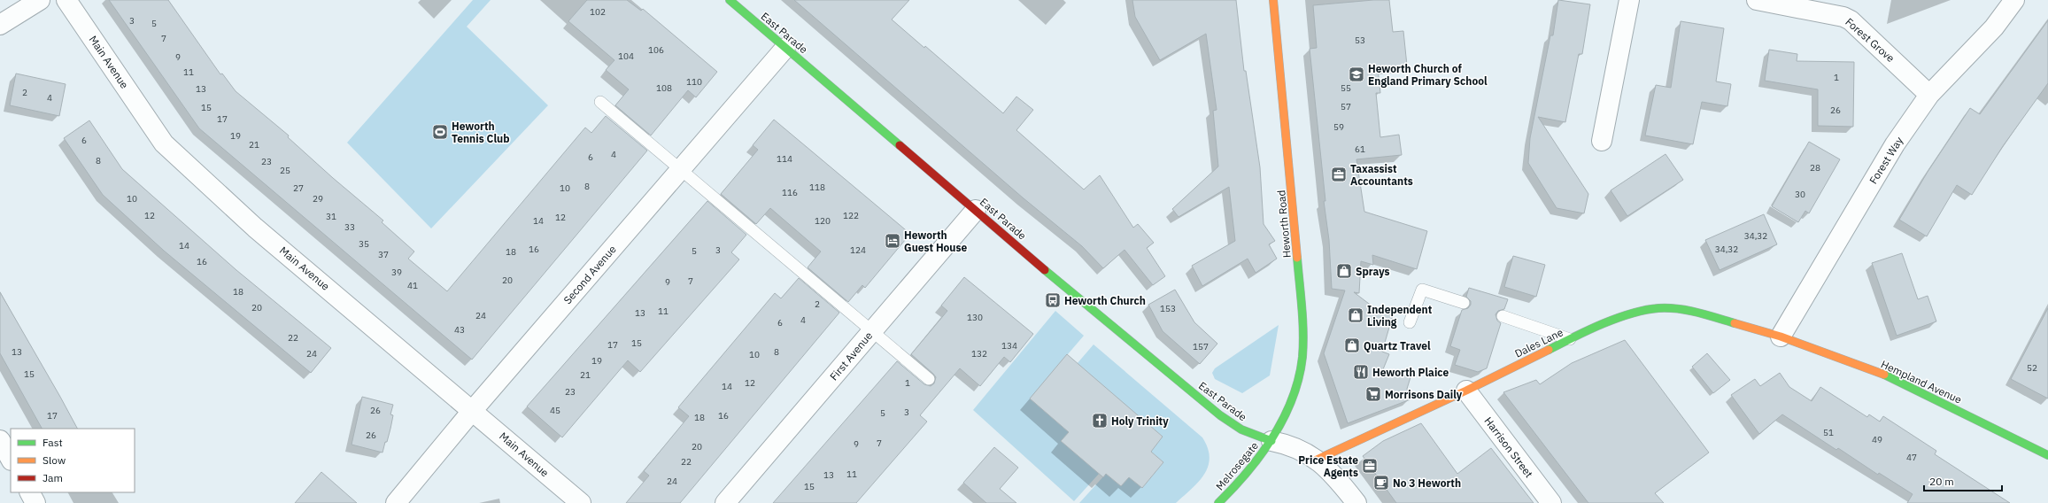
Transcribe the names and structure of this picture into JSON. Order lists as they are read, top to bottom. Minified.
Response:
{"streets":{"street":["East Parade","Forest Grove","Main Avenue","Forest Way","Heworth Road","Second Avenue","Dales Lane","First Avenue","Hempland Avenue","Harrison Street","Melrosegate"]},"crossings":[["East Parade","Heworth Road"],["East Parade","Second Avenue"],["East Parade","First Avenue"],["East Parade","Melrosegate"],["Forest Grove","Forest Way"],["Main Avenue","Second Avenue"],["Forest Way","Dales Lane"],["Forest Way","Hempland Avenue"],["Heworth Road","Melrosegate"],["Dales Lane","Hempland Avenue"],["Dales Lane","Harrison Street"]],"places":{"school or university":["Heworth Church of England Primary School"],"sports":["Heworth Tennis Club"],"office":["Taxassist Accountants","Price Estate Agents"],"hotel":["Heworth Guest House"],"shop":["Sprays","Independent Living","Quartz Travel"],"bus stop":["Heworth Church"],"restaurant":["Heworth Plaice"],"supermarket":["Morrisons Daily"],"church":["Holy Trinity"],"cafe":["No 3 Heworth"]},"house_numbers":["102","3","5","7","53","106","104","9","11","1","110","108","55","13","2","4","57","15","26","17","59","19","6","21","61","4","6","114","8","23","28","25","8","118","27","10","116","30","10","29","12","122","31","12","14","120","33","34,32","35","14","16","34,32","3","124","5","18","37","16","39","20","7","9","41","18","2","20","153","11","13","24","130","4","6","43","22","15","17","134","157","13","8","24","132","10","19","52","15","21","12","1","14","23","26","45","3","5","17","16","18","51","26","49","7","9","20","47","22","11","13","24","15"],"legend":["Fast","Slow","Jam"],"scale_bar":"20 m"}
